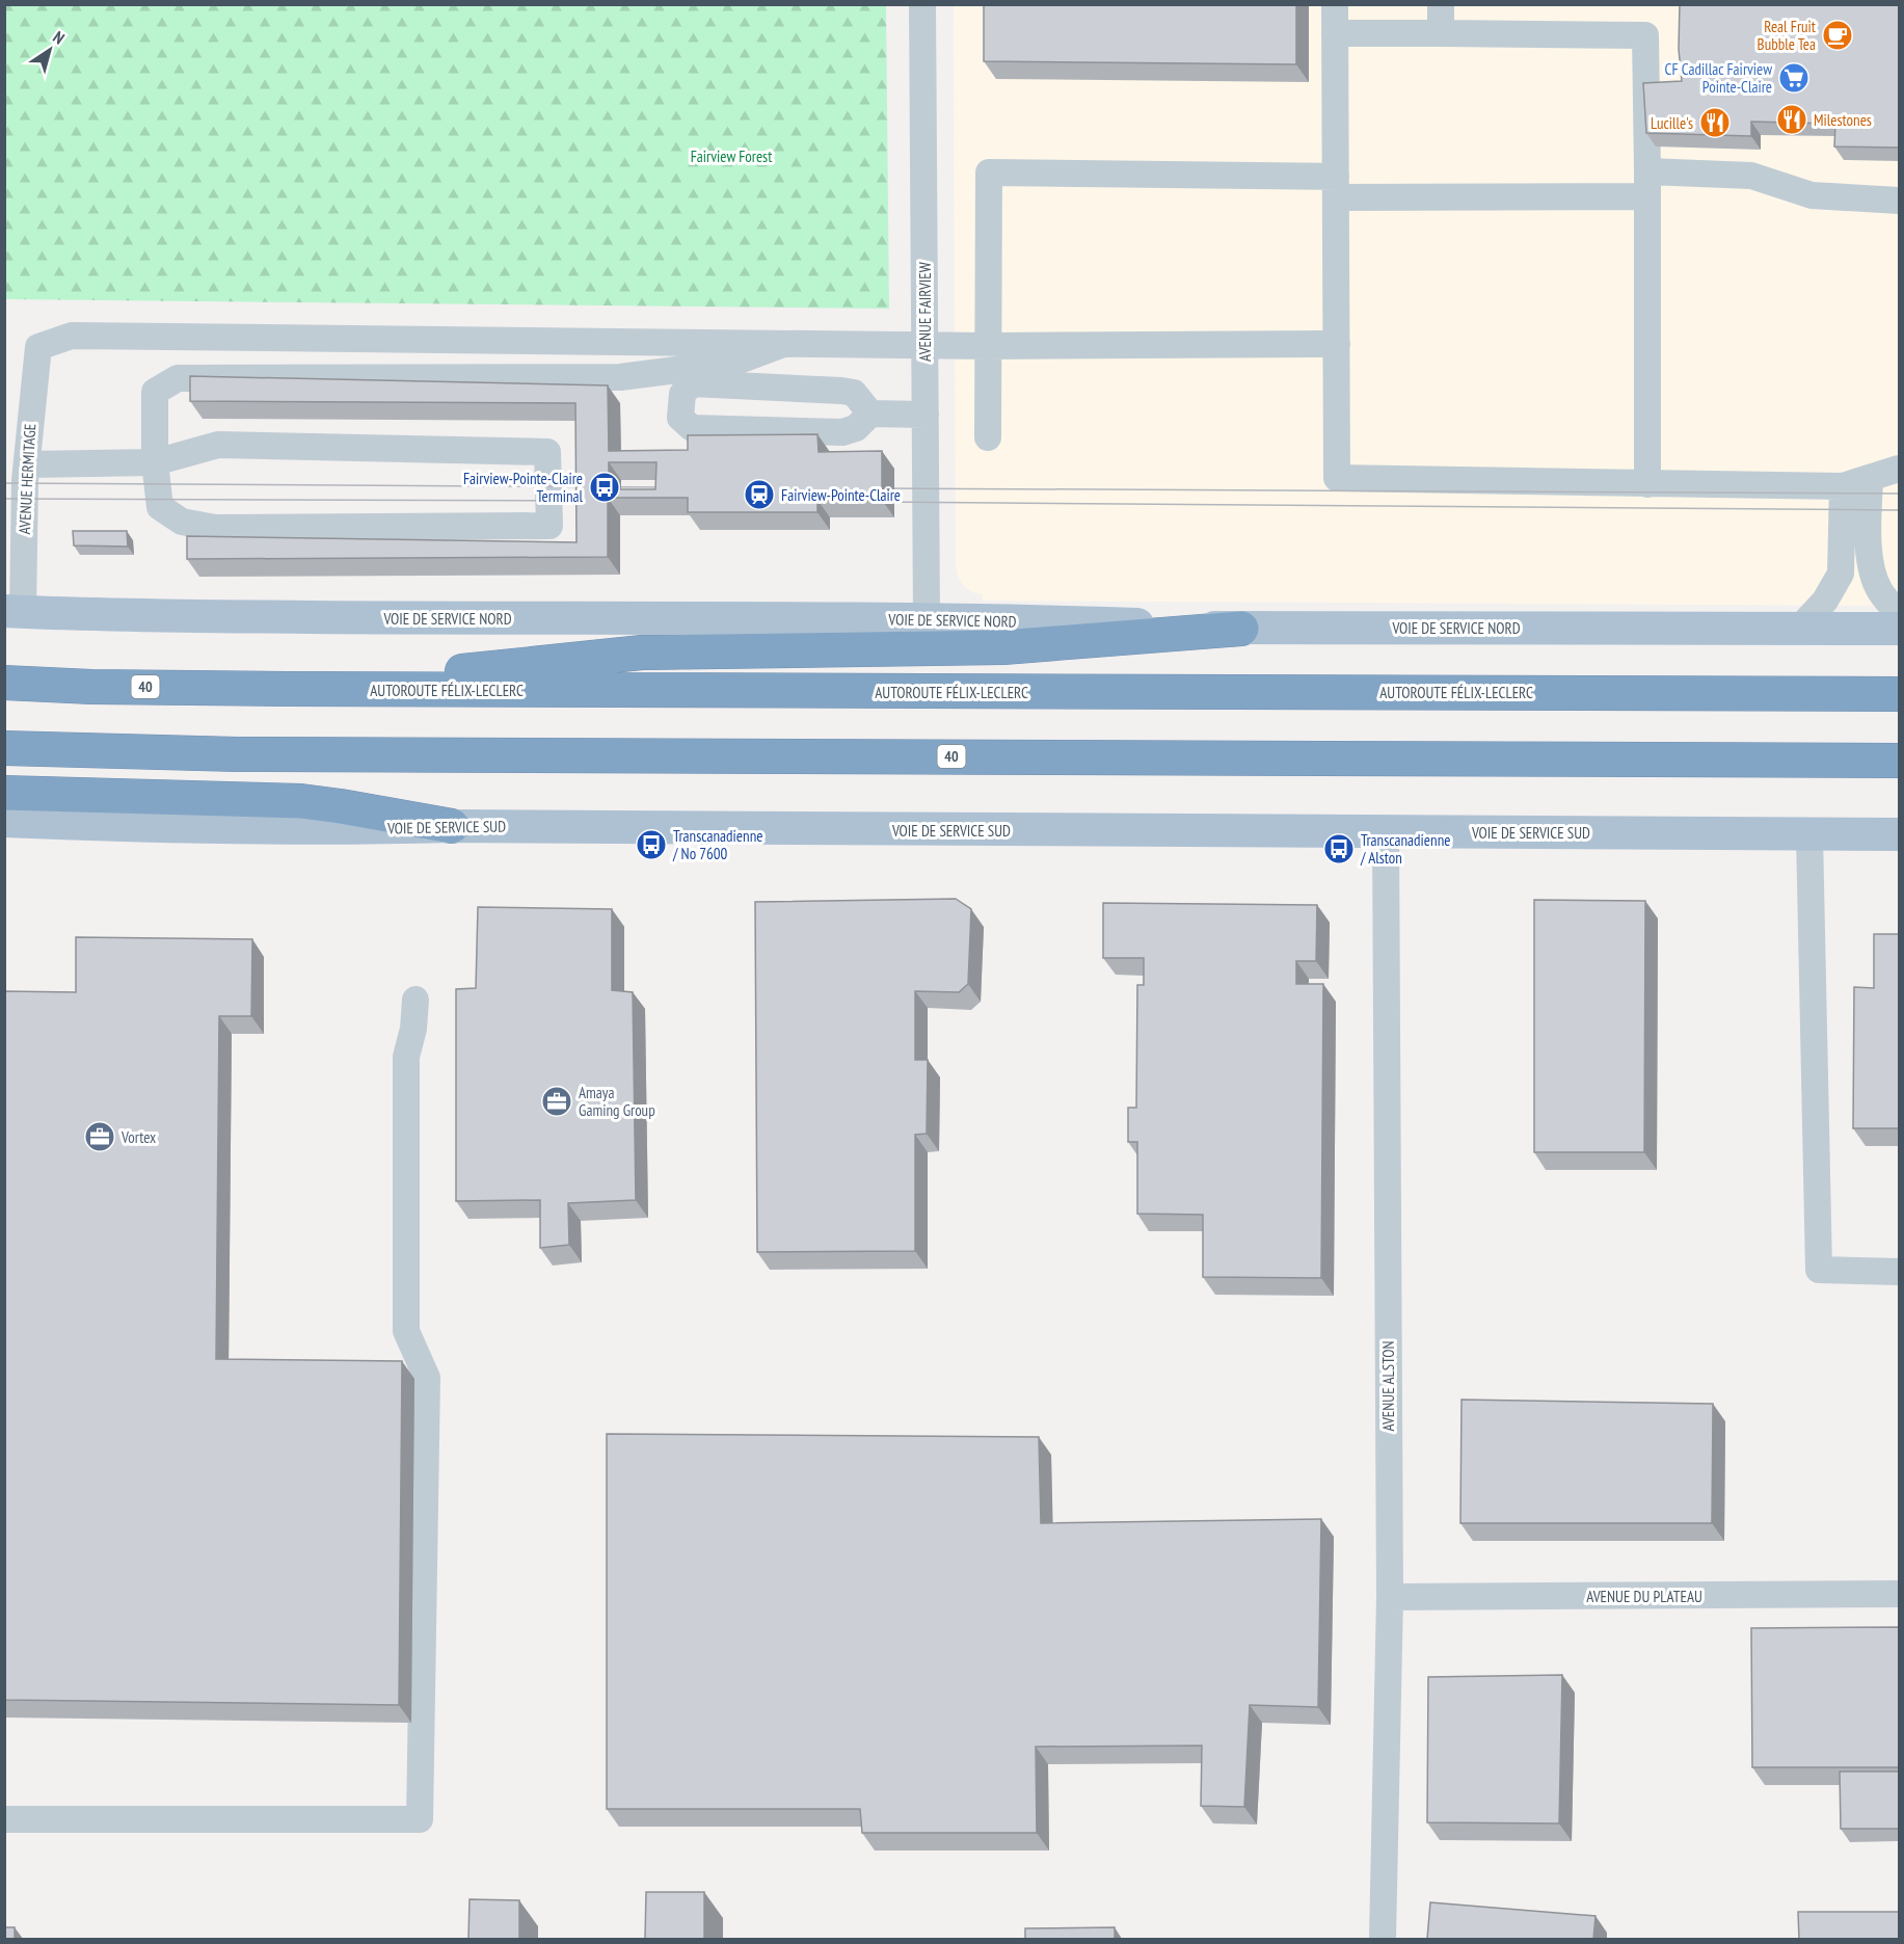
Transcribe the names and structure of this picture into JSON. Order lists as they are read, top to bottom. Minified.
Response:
{"streets":{"highway":["40","AUTOROUTE FÉLIX-LECLERC"],"main road":["VOIE DE SERVICE NORD","VOIE DE SERVICE SUD"],"street":["AVENUE FAIRVIEW","AVENUE HERMITAGE","AVENUE ALSTON","AVENUE DU PLATEAU"]},"crossings":[["AVENUE FAIRVIEW","VOIE DE SERVICE NORD"],["AVENUE HERMITAGE","VOIE DE SERVICE NORD"],["VOIE DE SERVICE SUD","AVENUE ALSTON"],["AVENUE ALSTON","AVENUE DU PLATEAU"]],"parks":["Fairview Forest"],"places":{"cafe":["Real Fruit Bubble Tea"],"supermarket":["CF Cadillac Fairview Pointe-Claire"],"restaurant":["Milestones","Lucille's"],"bus stop":["Fairview-Pointe-Claire Terminal","Transcanadienne / No 7600","Transcanadienne / Alston"],"station":["Fairview-Pointe-Claire"],"office":["Amaya Gaming Group","Vortex"]},"north":"top right"}
